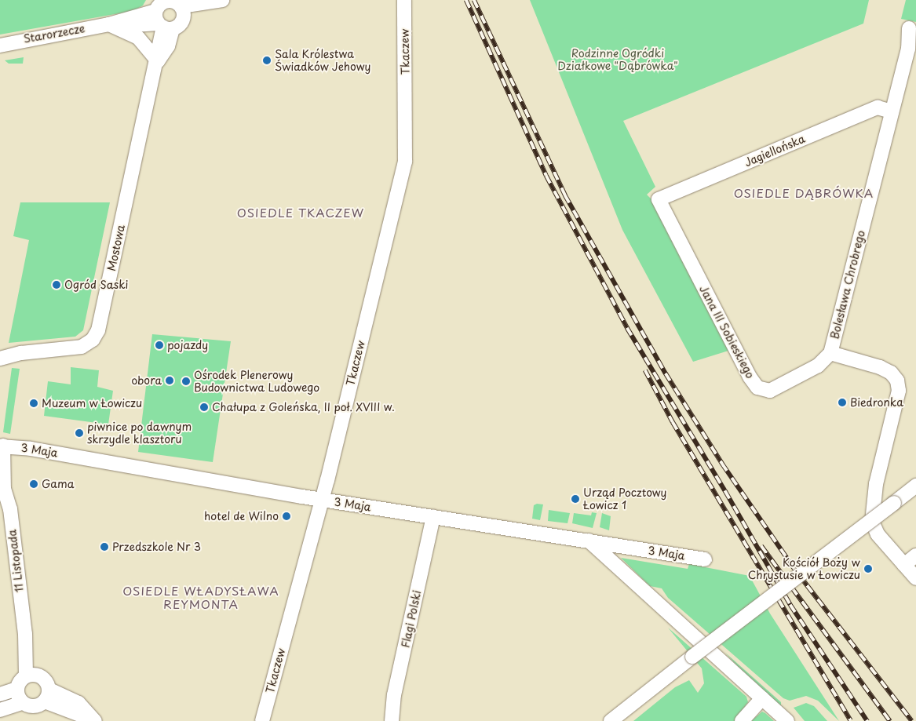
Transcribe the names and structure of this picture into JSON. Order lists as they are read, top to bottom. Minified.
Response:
{"streets":{"street":["Starorzecze","Tkaczew","Jagiellońska","Mostowa","Bolesława Chrobrego","Jana III Sobieskiego","3 Maja","11 Listopada","Flagi Polski"]},"crossings":[["Starorzecze","Mostowa"],["Tkaczew","3 Maja"],["Jagiellońska","Bolesława Chrobrego"],["Jagiellońska","Jana III Sobieskiego"],["Bolesława Chrobrego","Jana III Sobieskiego"],["3 Maja","11 Listopada"],["3 Maja","Flagi Polski"]],"districts":["OSIEDLE DĄBRÓWKA","OSIEDLE TKACZEW","OSIEDLE WŁADYSŁAWA REYMONTA"],"parks":["Rodzinne Ogródki Działkowe \"Dąbrówka\""],"places":["Sala Królestwa Świadków Jehowy","Ogród Saski","pojazdy","obora","Ośrodek Plenerowy Budownictwa Ludowego","Biedronka","Muzeum w Łowiczu","Chałupa z Goleńska, II poł. XVIII w.","piwnice po dawnym skrzydle klasztoru","Gama","Urząd Pocztowy Łowicz 1","hotel de Wilno","Przedszkole Nr 3","Kościół Boży w Chrystusie w Łowiczu"]}
